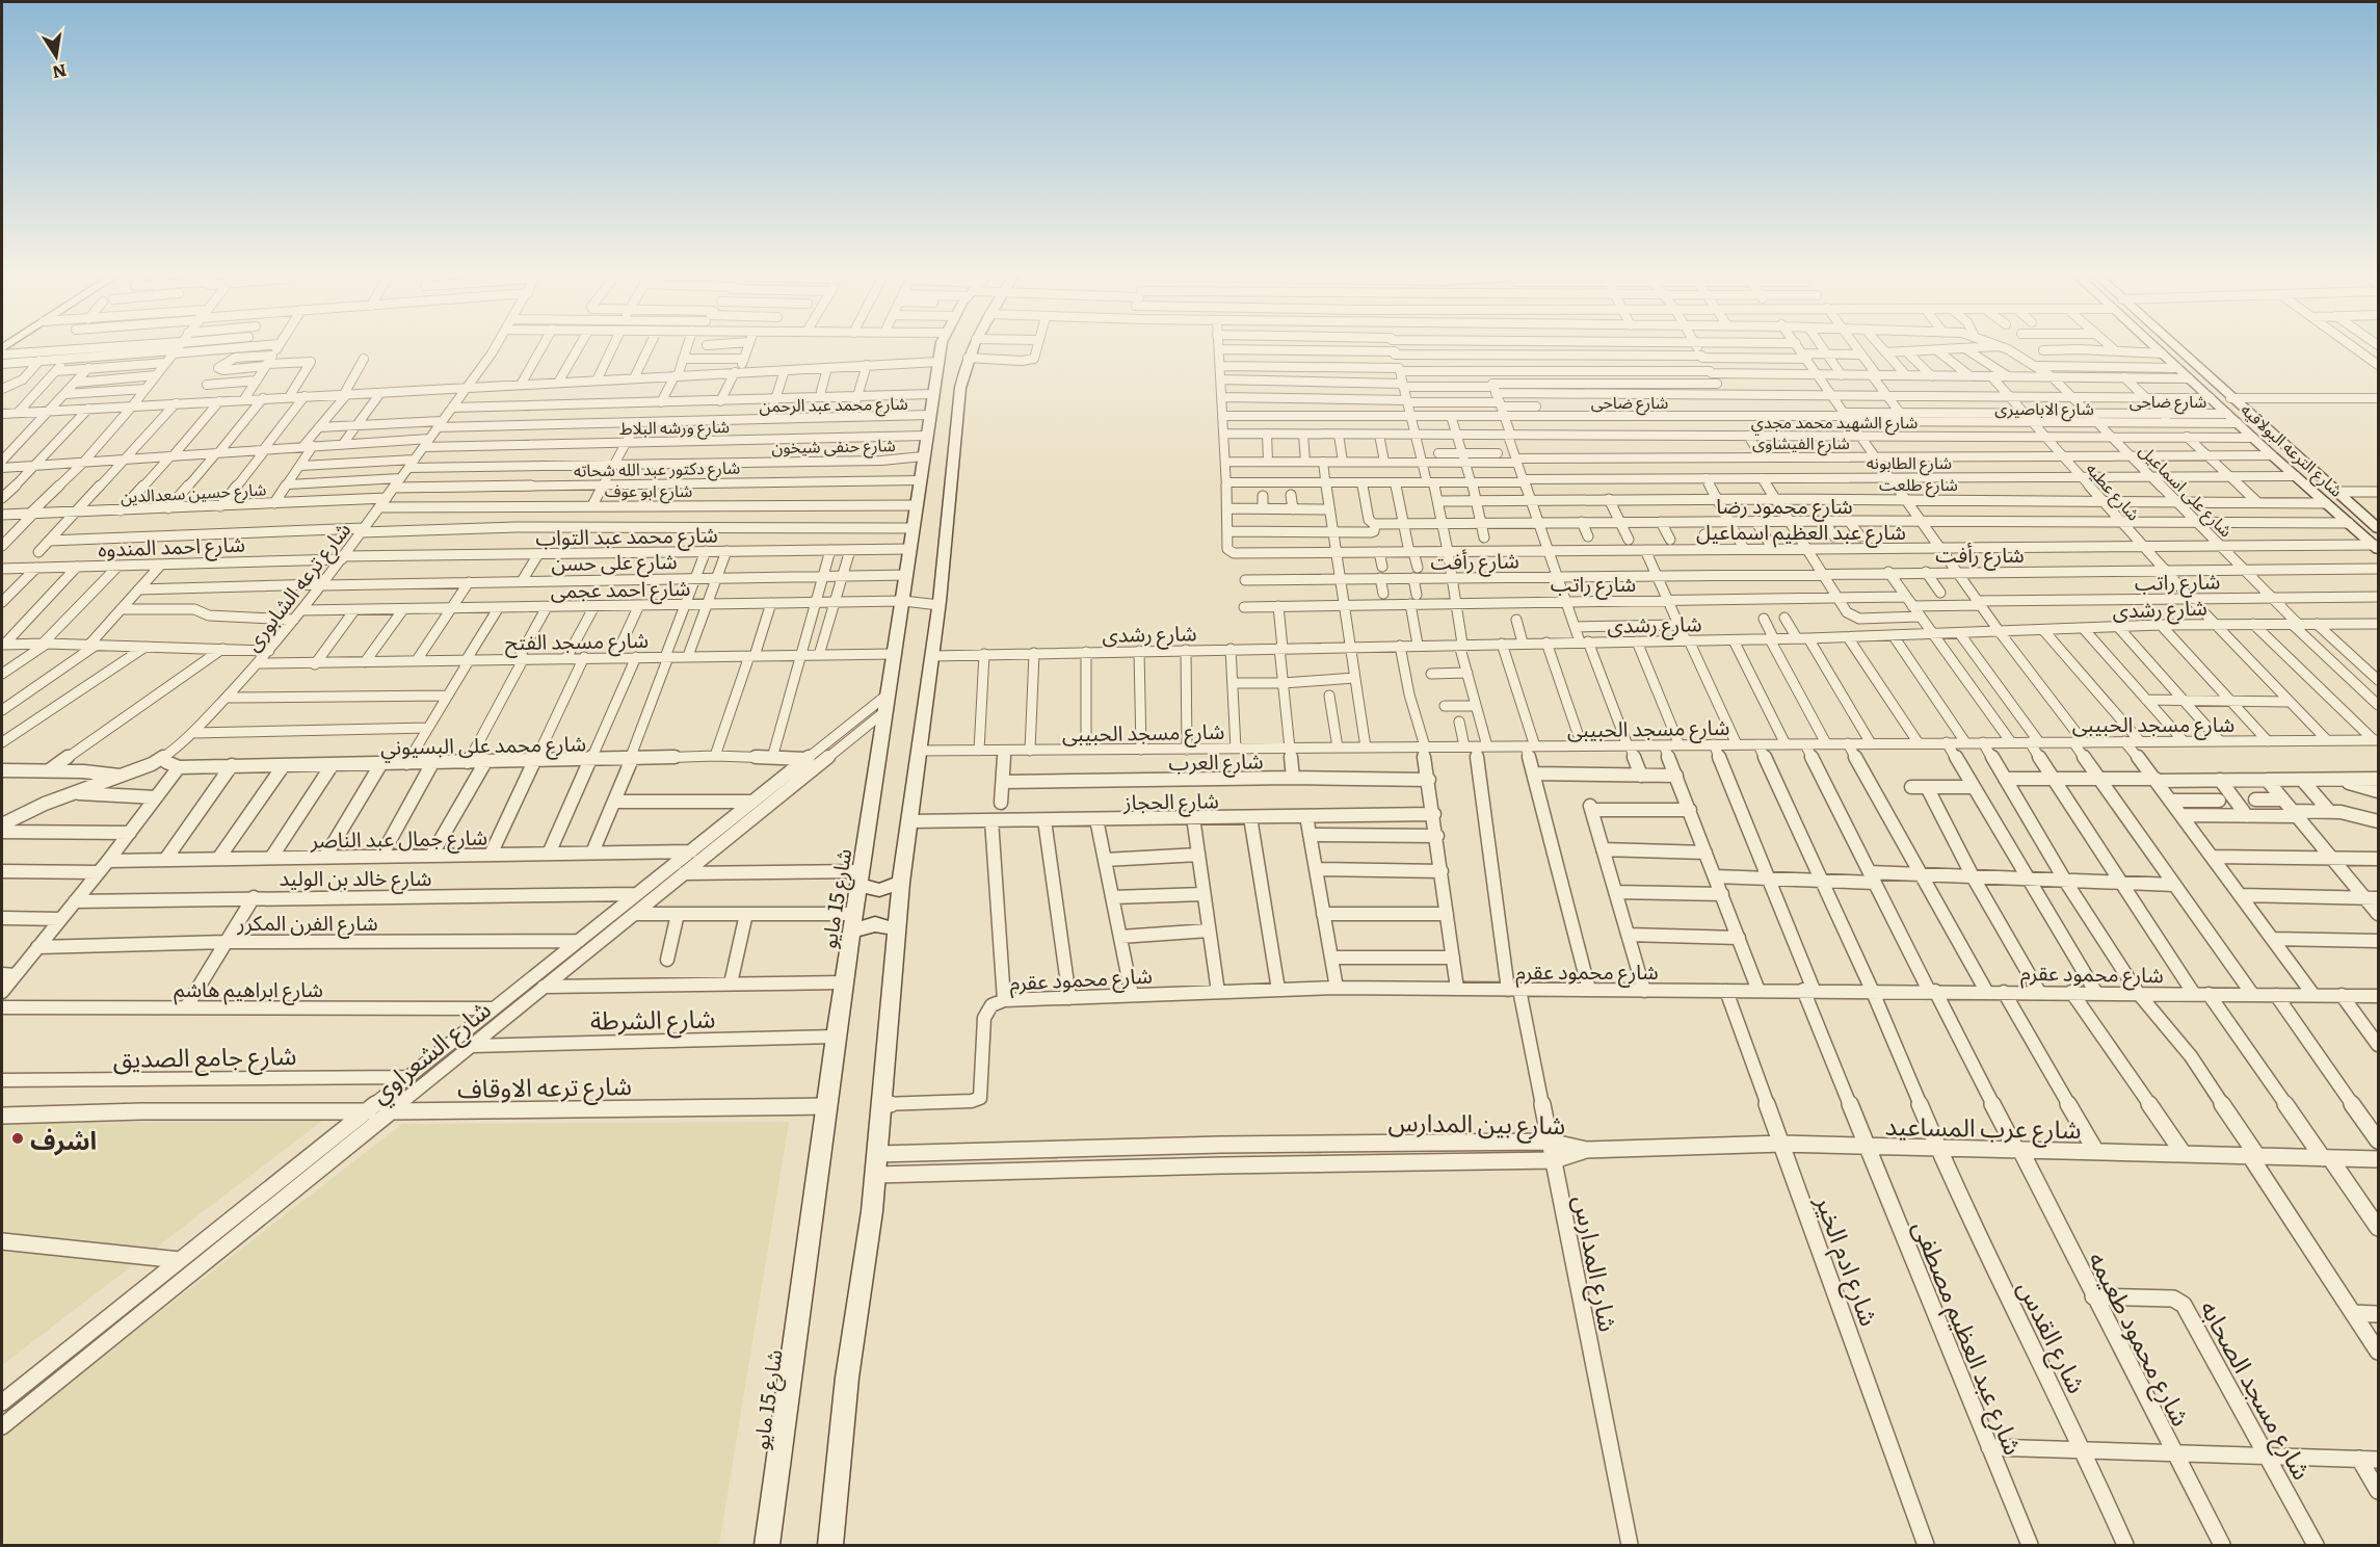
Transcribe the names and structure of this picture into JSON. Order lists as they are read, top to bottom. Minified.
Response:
{"streets":{"main road":["شارع الترعه البولاقيه","شارع 15 مايو"],"street":["شارع ضاحى","شارع محمد عبد الرحمن","شارع الاباصيرى","شارع الشهيد محمد مجدي","شارع ورشه البلاط","شارع الفيشاوى","شارع حنفى شيخون","شارع الطابونه","شارع دكتور عبد الله شحاته","شارع طلعت","شارع ابو عوف","شارع على اسماعيل","شارع عطيه","شارع حسين سعدالدين","شارع محمود رضا","شارع عبد العظيم اسماعيل","شارع محمد عبد التواب","شارع احمد المندوه","شارع رأفت","شارع على حسن","شارع راتب","شارع ترعه الشابورى","شارع احمد عجمى","شارع رشدى","شارع مسجد الفتح","شارع مسجد الحبيبى","شارع محمد على البسيوني","شارع العرب","شارع الحجاز","شارع جمال عبد الناصر","شارع خالد بن الوليد","شارع الفرن المكرر","شارع محمود عقرم","شارع ابراهيم هاشم","شارع الشرطة","شارع الشعراوي","شارع جامع الصديق","شارع ترعه الاوقاف","شارع بين المدارس","شارع عرب المساعيد","شارع ادم الخير","شارع المدارس","شارع القدس","شارع عبد العظيم مصطفى","شارع محمود طعيمه","شارع مسجد الصحابه"]},"crossings":[["شارع ضاحى","شارع الاباصيرى"],["شارع ضاحى","شارع الترعه البولاقيه"],["شارع ضاحى","شارع على اسماعيل"],["شارع ضاحى","شارع عطيه"],["شارع محمد عبد الرحمن","شارع ترعه الشابورى"],["شارع محمد عبد الرحمن","شارع 15 مايو"],["شارع الاباصيرى","شارع الترعه البولاقيه"],["شارع الاباصيرى","شارع على اسماعيل"],["شارع الاباصيرى","شارع عطيه"],["شارع الشهيد محمد مجدي","شارع الفيشاوى"],["شارع الشهيد محمد مجدي","شارع الترعه البولاقيه"],["شارع الشهيد محمد مجدي","شارع على اسماعيل"],["شارع الشهيد محمد مجدي","شارع عطيه"],["شارع ورشه البلاط","شارع ترعه الشابورى"],["شارع ورشه البلاط","شارع 15 مايو"],["شارع الفيشاوى","شارع الترعه البولاقيه"],["شارع الفيشاوى","شارع على اسماعيل"],["شارع الفيشاوى","شارع عطيه"],["شارع حنفى شيخون","شارع ترعه الشابورى"],["شارع حنفى شيخون","شارع 15 مايو"],["شارع الترعه البولاقيه","شارع الطابونه"],["شارع الترعه البولاقيه","شارع طلعت"],["شارع الترعه البولاقيه","شارع محمود رضا"],["شارع الترعه البولاقيه","شارع عبد العظيم اسماعيل"],["شارع الطابونه","شارع على اسماعيل"],["شارع الطابونه","شارع عطيه"],["شارع دكتور عبد الله شحاته","شارع ترعه الشابورى"],["شارع دكتور عبد الله شحاته","شارع 15 مايو"],["شارع طلعت","شارع على اسماعيل"],["شارع طلعت","شارع عطيه"],["شارع ابو عوف","شارع ترعه الشابورى"],["شارع ابو عوف","شارع 15 مايو"],["شارع على اسماعيل","شارع محمود رضا"],["شارع على اسماعيل","شارع عبد العظيم اسماعيل"],["شارع على اسماعيل","شارع رأفت"],["شارع على اسماعيل","شارع راتب"],["شارع على اسماعيل","شارع رشدى"],["شارع عطيه","شارع محمود رضا"],["شارع عطيه","شارع عبد العظيم اسماعيل"],["شارع عطيه","شارع رأفت"],["شارع عطيه","شارع راتب"],["شارع عطيه","شارع رشدى"],["شارع عطيه","شارع مسجد الحبيبى"],["شارع حسين سعدالدين","شارع ترعه الشابورى"],["شارع محمود رضا","شارع عبد العظيم اسماعيل"],["شارع محمد عبد التواب","شارع احمد المندوه"],["شارع محمد عبد التواب","شارع ترعه الشابورى"],["شارع محمد عبد التواب","شارع 15 مايو"],["شارع احمد المندوه","شارع ترعه الشابورى"],["شارع على حسن","شارع ترعه الشابورى"],["شارع على حسن","شارع 15 مايو"],["شارع ترعه الشابورى","شارع احمد عجمى"],["شارع ترعه الشابورى","شارع مسجد الفتح"],["شارع احمد عجمى","شارع 15 مايو"],["شارع مسجد الفتح","شارع 15 مايو"],["شارع مسجد الحبيبى","شارع المدارس"],["شارع مسجد الحبيبى","شارع القدس"],["شارع مسجد الحبيبى","شارع عبد العظيم مصطفى"],["شارع مسجد الحبيبى","شارع محمود طعيمه"],["شارع محمد على البسيوني","شارع الشعراوي"],["شارع جمال عبد الناصر","شارع الشعراوي"],["شارع خالد بن الوليد","شارع الشعراوي"],["شارع 15 مايو","شارع الشرطة"],["شارع 15 مايو","شارع الشعراوي"],["شارع 15 مايو","شارع ترعه الاوقاف"],["شارع الفرن المكرر","شارع الشعراوي"],["شارع محمود عقرم","شارع ادم الخير"],["شارع محمود عقرم","شارع المدارس"],["شارع محمود عقرم","شارع القدس"],["شارع محمود عقرم","شارع عبد العظيم مصطفى"],["شارع محمود عقرم","شارع محمود طعيمه"],["شارع ابراهيم هاشم","شارع الشعراوي"],["شارع الشرطة","شارع الشعراوي"],["شارع الشعراوي","شارع جامع الصديق"],["شارع الشعراوي","شارع ترعه الاوقاف"],["شارع بين المدارس","شارع عرب المساعيد"],["شارع بين المدارس","شارع المدارس"],["شارع عرب المساعيد","شارع ادم الخير"],["شارع عرب المساعيد","شارع القدس"],["شارع عرب المساعيد","شارع عبد العظيم مصطفى"],["شارع عرب المساعيد","شارع محمود طعيمه"],["شارع محمود طعيمه","شارع مسجد الصحابه"]],"places":["اشرف"],"north":"bottom"}
